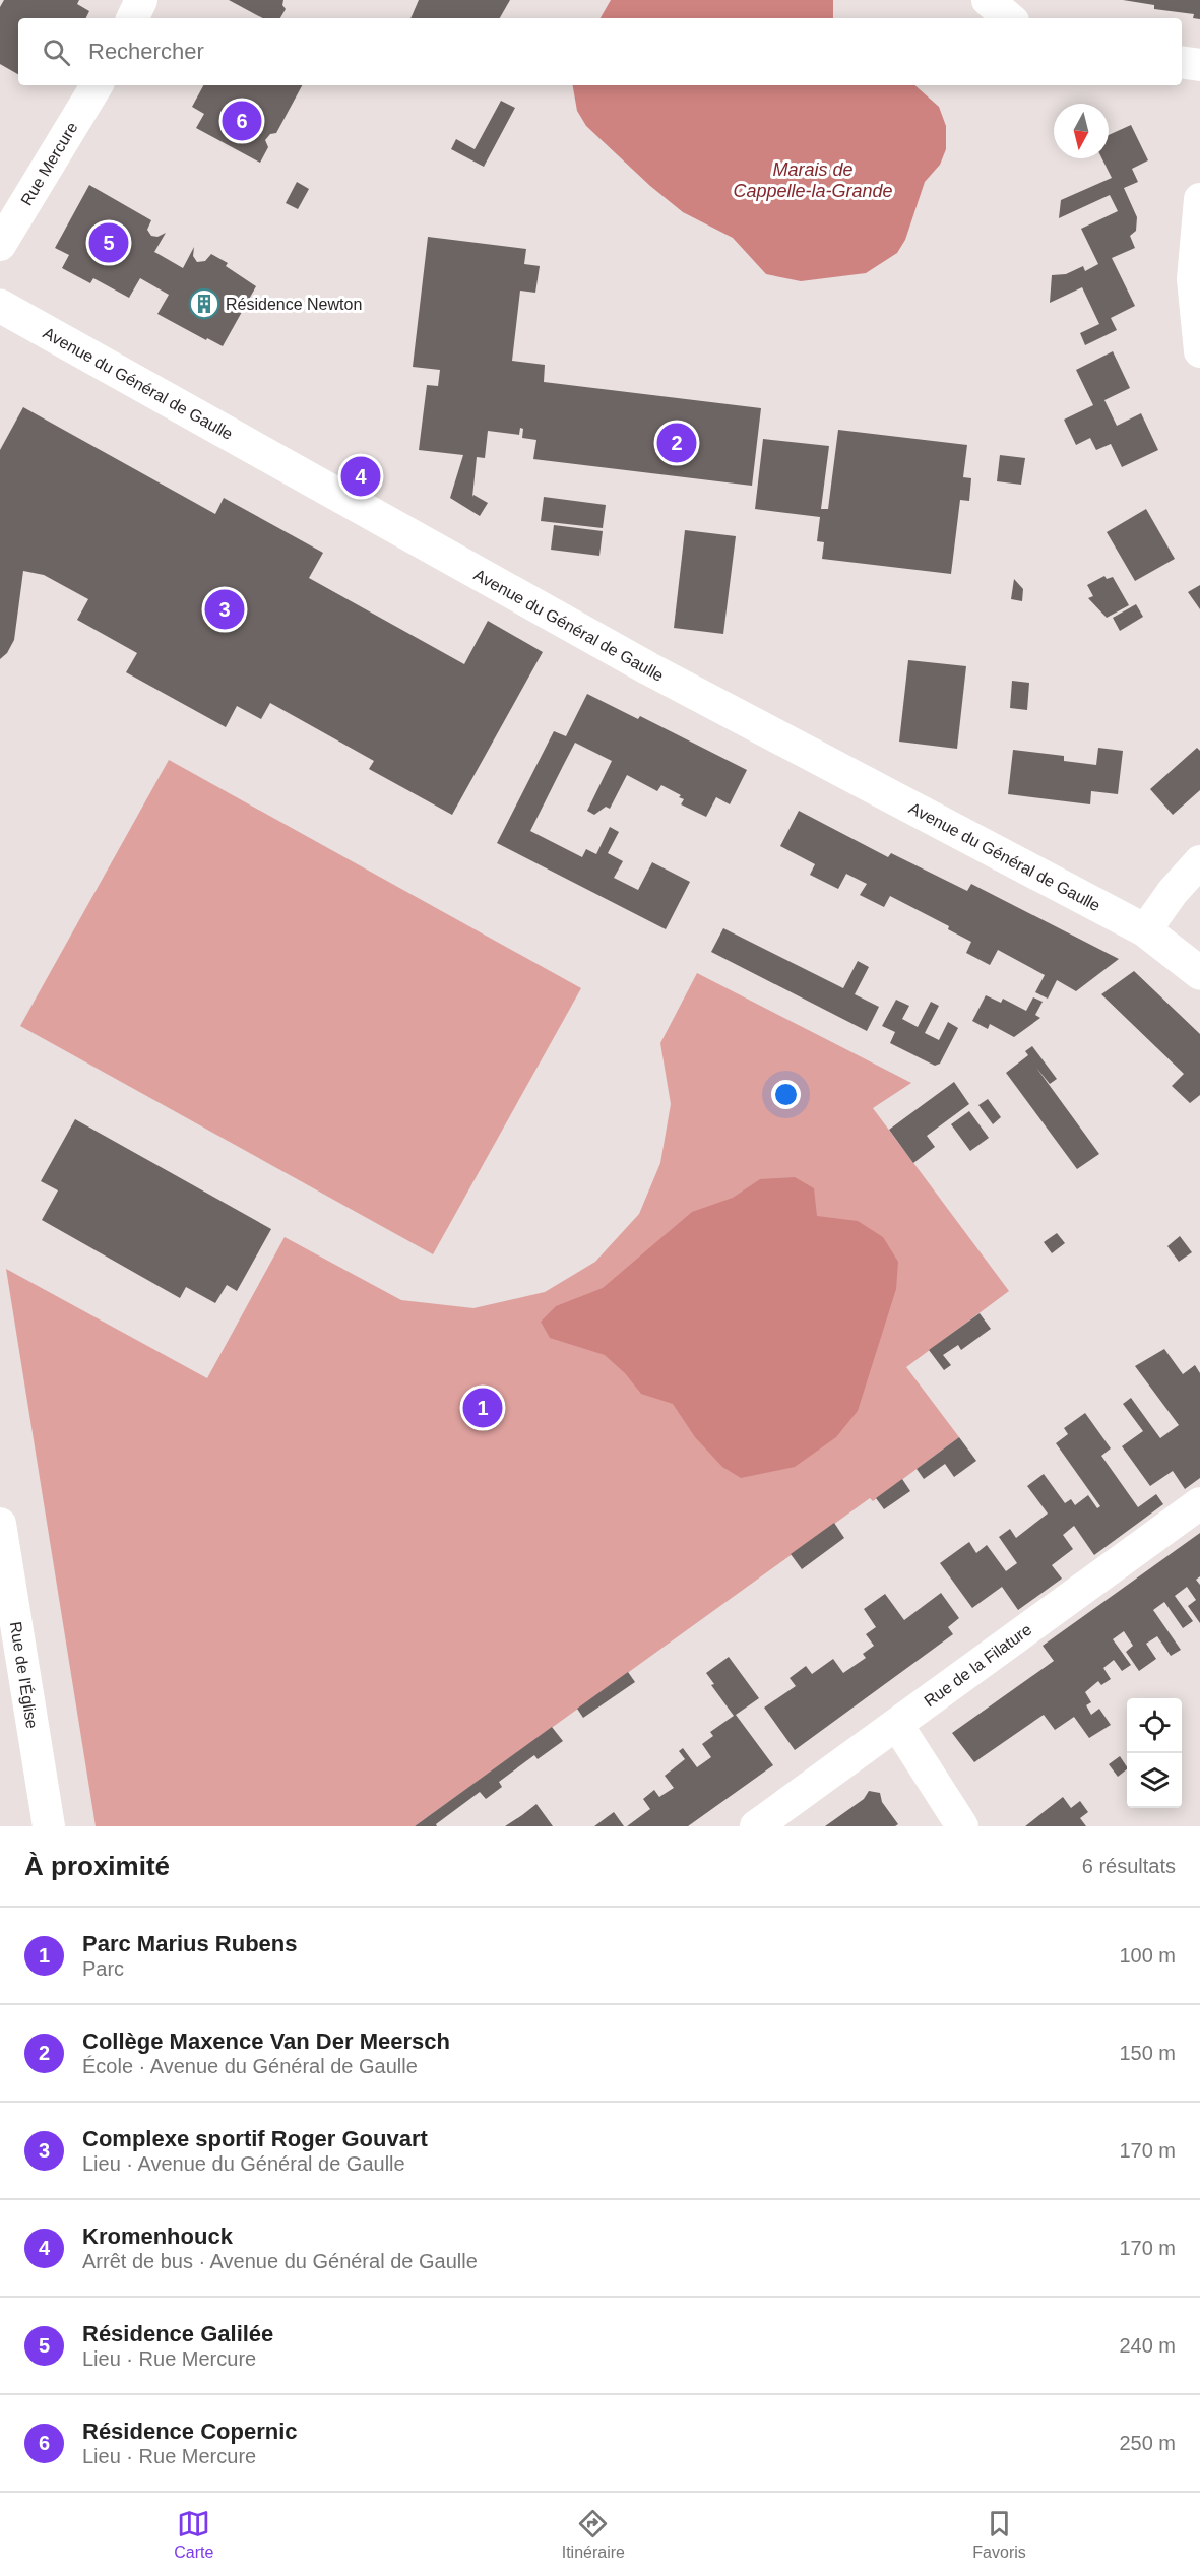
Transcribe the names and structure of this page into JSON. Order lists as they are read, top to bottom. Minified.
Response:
{"streets":{"street":["Rue Mercure","Avenue du Général de Gaulle","Rue de la Filature","Rue de l'Église"]},"water":["Marais de Cappelle-la-Grande"],"places":{"building":["Résidence Newton"]},"north":"bottom","page":{"search":"Rechercher","pins":["6","5","2","4","3","1"],"heading":["À proximité","6 résultats"],"list":[{"mark":"1","name":"Parc Marius Rubens","note":"Parc","value":"100 m"},{"mark":"2","name":"Collège Maxence Van Der Meersch","note":"École · Avenue du Général de Gaulle","value":"150 m"},{"mark":"3","name":"Complexe sportif Roger Gouvart","note":"Lieu · Avenue du Général de Gaulle","value":"170 m"},{"mark":"4","name":"Kromenhouck","note":"Arrêt de bus · Avenue du Général de Gaulle","value":"170 m"},{"mark":"5","name":"Résidence Galilée","note":"Lieu · Rue Mercure","value":"240 m"},{"mark":"6","name":"Résidence Copernic","note":"Lieu · Rue Mercure","value":"250 m"}],"nav":["Carte","Itinéraire","Favoris"]}}
